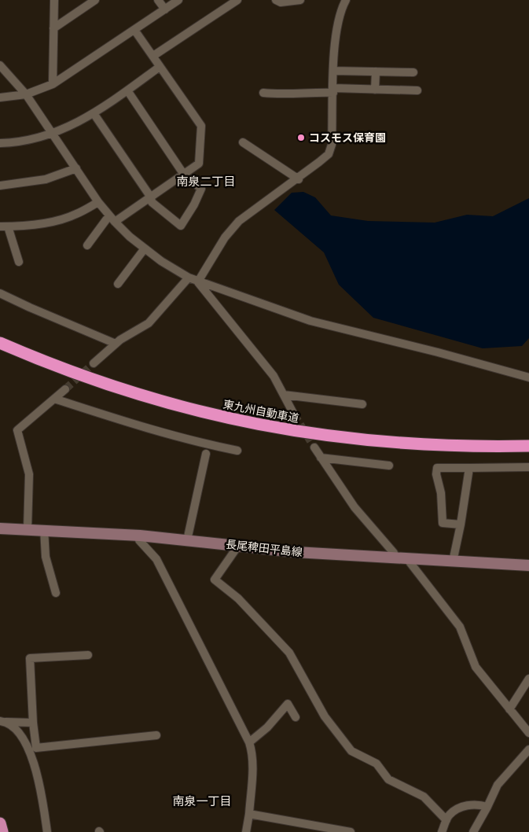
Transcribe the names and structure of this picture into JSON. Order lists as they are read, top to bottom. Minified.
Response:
{"streets":{"highway":["東九州自動車道"],"main road":["長尾稗田平島線"]},"districts":["南泉二丁目","南泉一丁目"],"places":["コスモス保育園"]}
